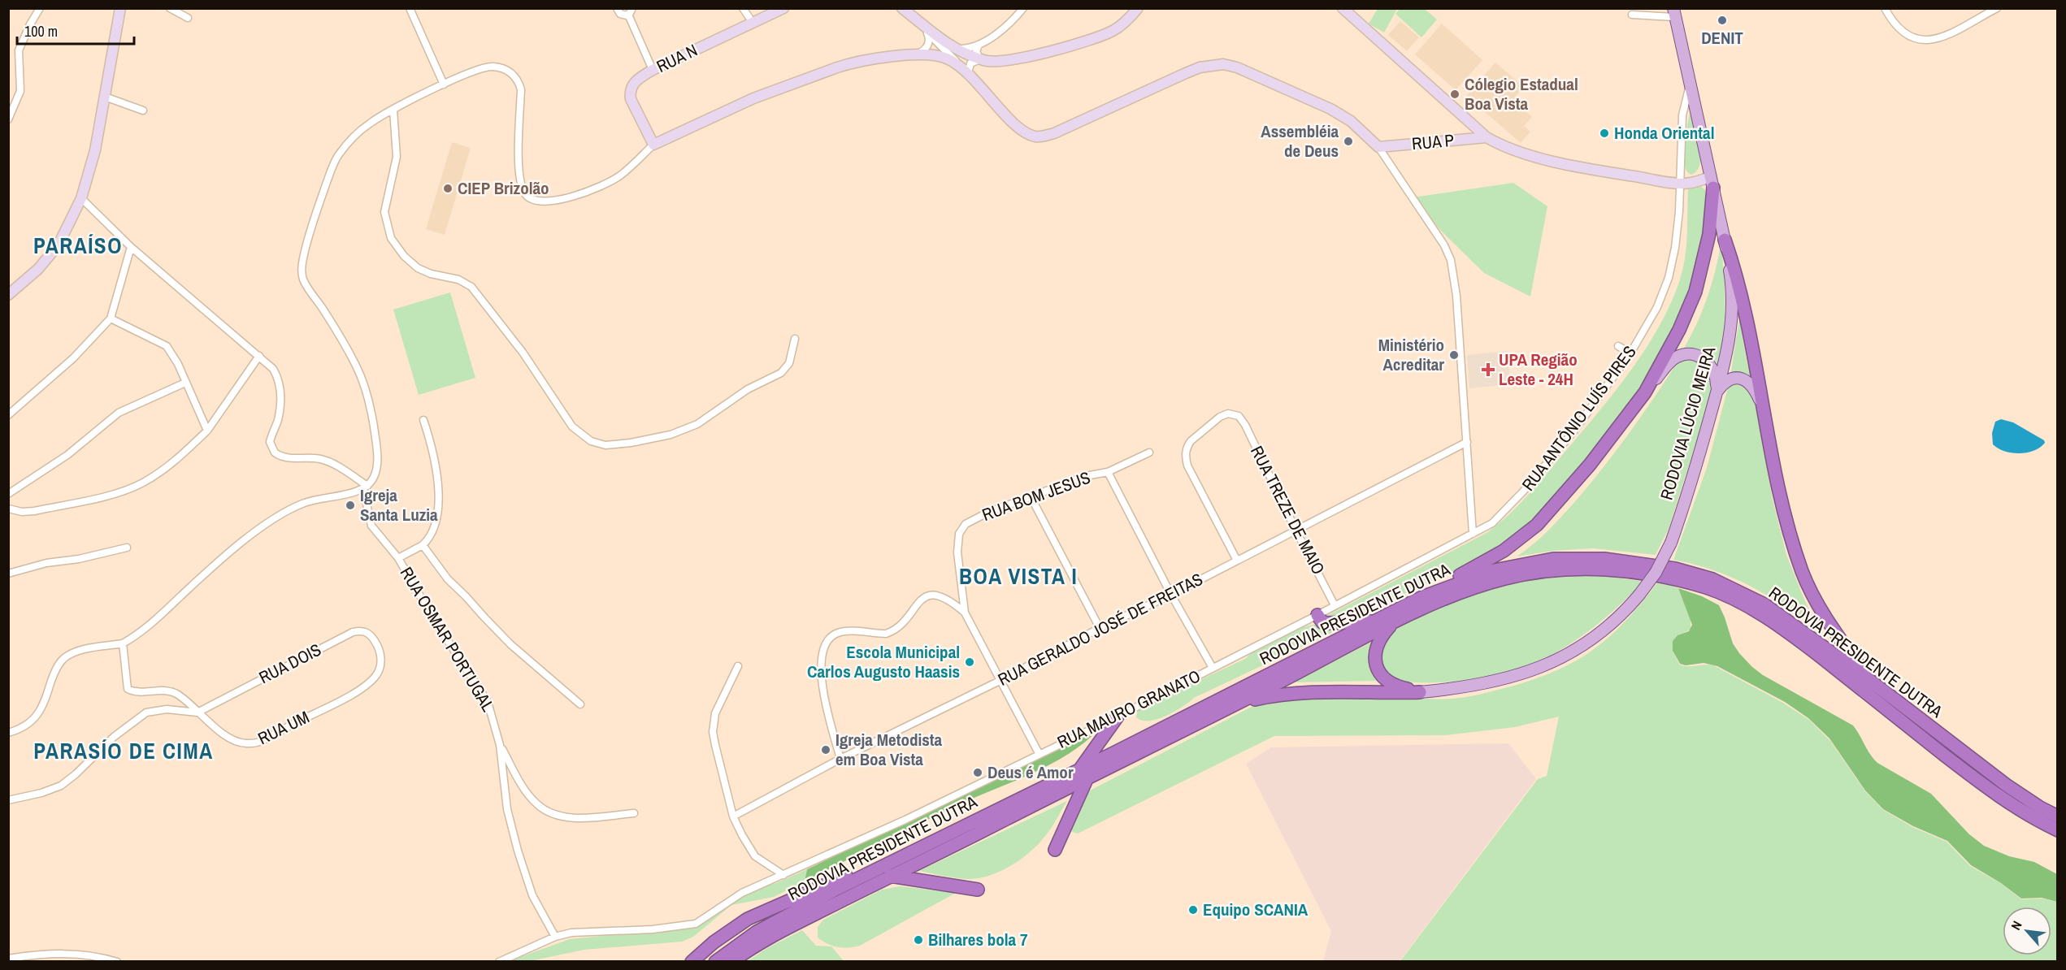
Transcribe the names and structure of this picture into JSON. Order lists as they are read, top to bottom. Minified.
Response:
{"streets":{"highway":["RODOVIA PRESIDENTE DUTRA"],"main road":["RODOVIA LÚCIO MEIRA"],"street":["RUA N","RUA P","RUA ANTÔNIO LUÍS PIRES","RUA BOM JESUS","RUA TREZE DE MAIO","RUA GERALDO JOSÉ DE FREITAS","RUA OSMAR PORTUGAL","RUA DOIS","RUA MAURO GRANATO","RUA UM"]},"crossings":[["RUA ANTÔNIO LUÍS PIRES","RODOVIA LÚCIO MEIRA"],["RUA ANTÔNIO LUÍS PIRES","RUA MAURO GRANATO"],["RUA BOM JESUS","RUA GERALDO JOSÉ DE FREITAS"],["RUA BOM JESUS","RUA MAURO GRANATO"],["RUA TREZE DE MAIO","RUA GERALDO JOSÉ DE FREITAS"],["RUA TREZE DE MAIO","RUA MAURO GRANATO"],["RUA OSMAR PORTUGAL","RUA MAURO GRANATO"],["RUA DOIS","RUA UM"]],"districts":["PARAÍSO","BOA VISTA I","PARASÍO DE CIMA"],"places":{"other":["DENIT","Cólegio Estadual Boa Vista","Honda Oriental","Assembléia de Deus","CIEP Brizolão","Ministério Acreditar","Igreja Santa Luzia","Escola Municipal Carlos Augusto Haasis","Igreja Metodista em Boa Vista","Deus é Amor","Equipo SCANIA","Bilhares bola 7"],"health":["UPA Região Leste - 24H"]},"scale_bar":"100 m","north":"top left"}
